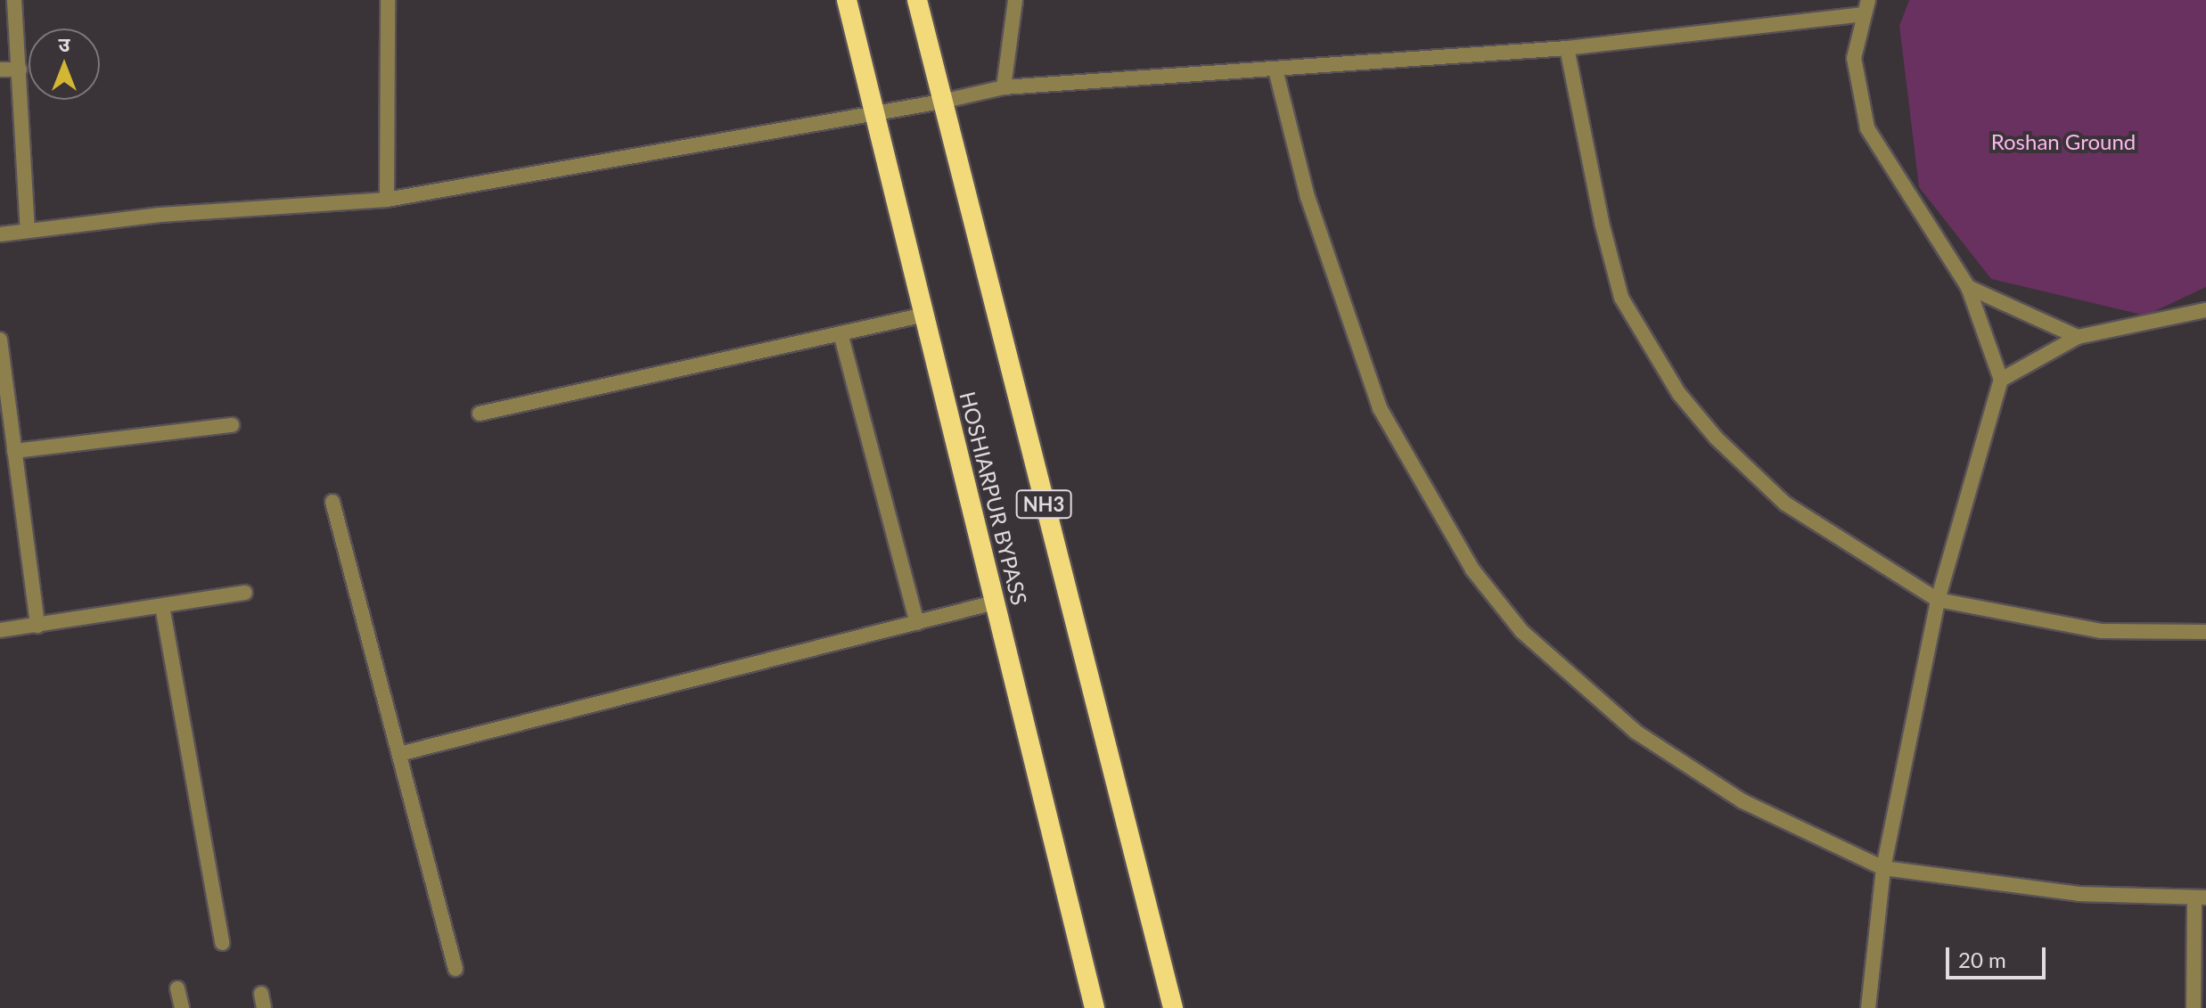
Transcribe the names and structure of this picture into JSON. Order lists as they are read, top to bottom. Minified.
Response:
{"streets":{"highway":["HOSHIARPUR BYPASS","NH3"]},"parks":["Roshan Ground"],"scale_bar":"20 m","north":"top"}
